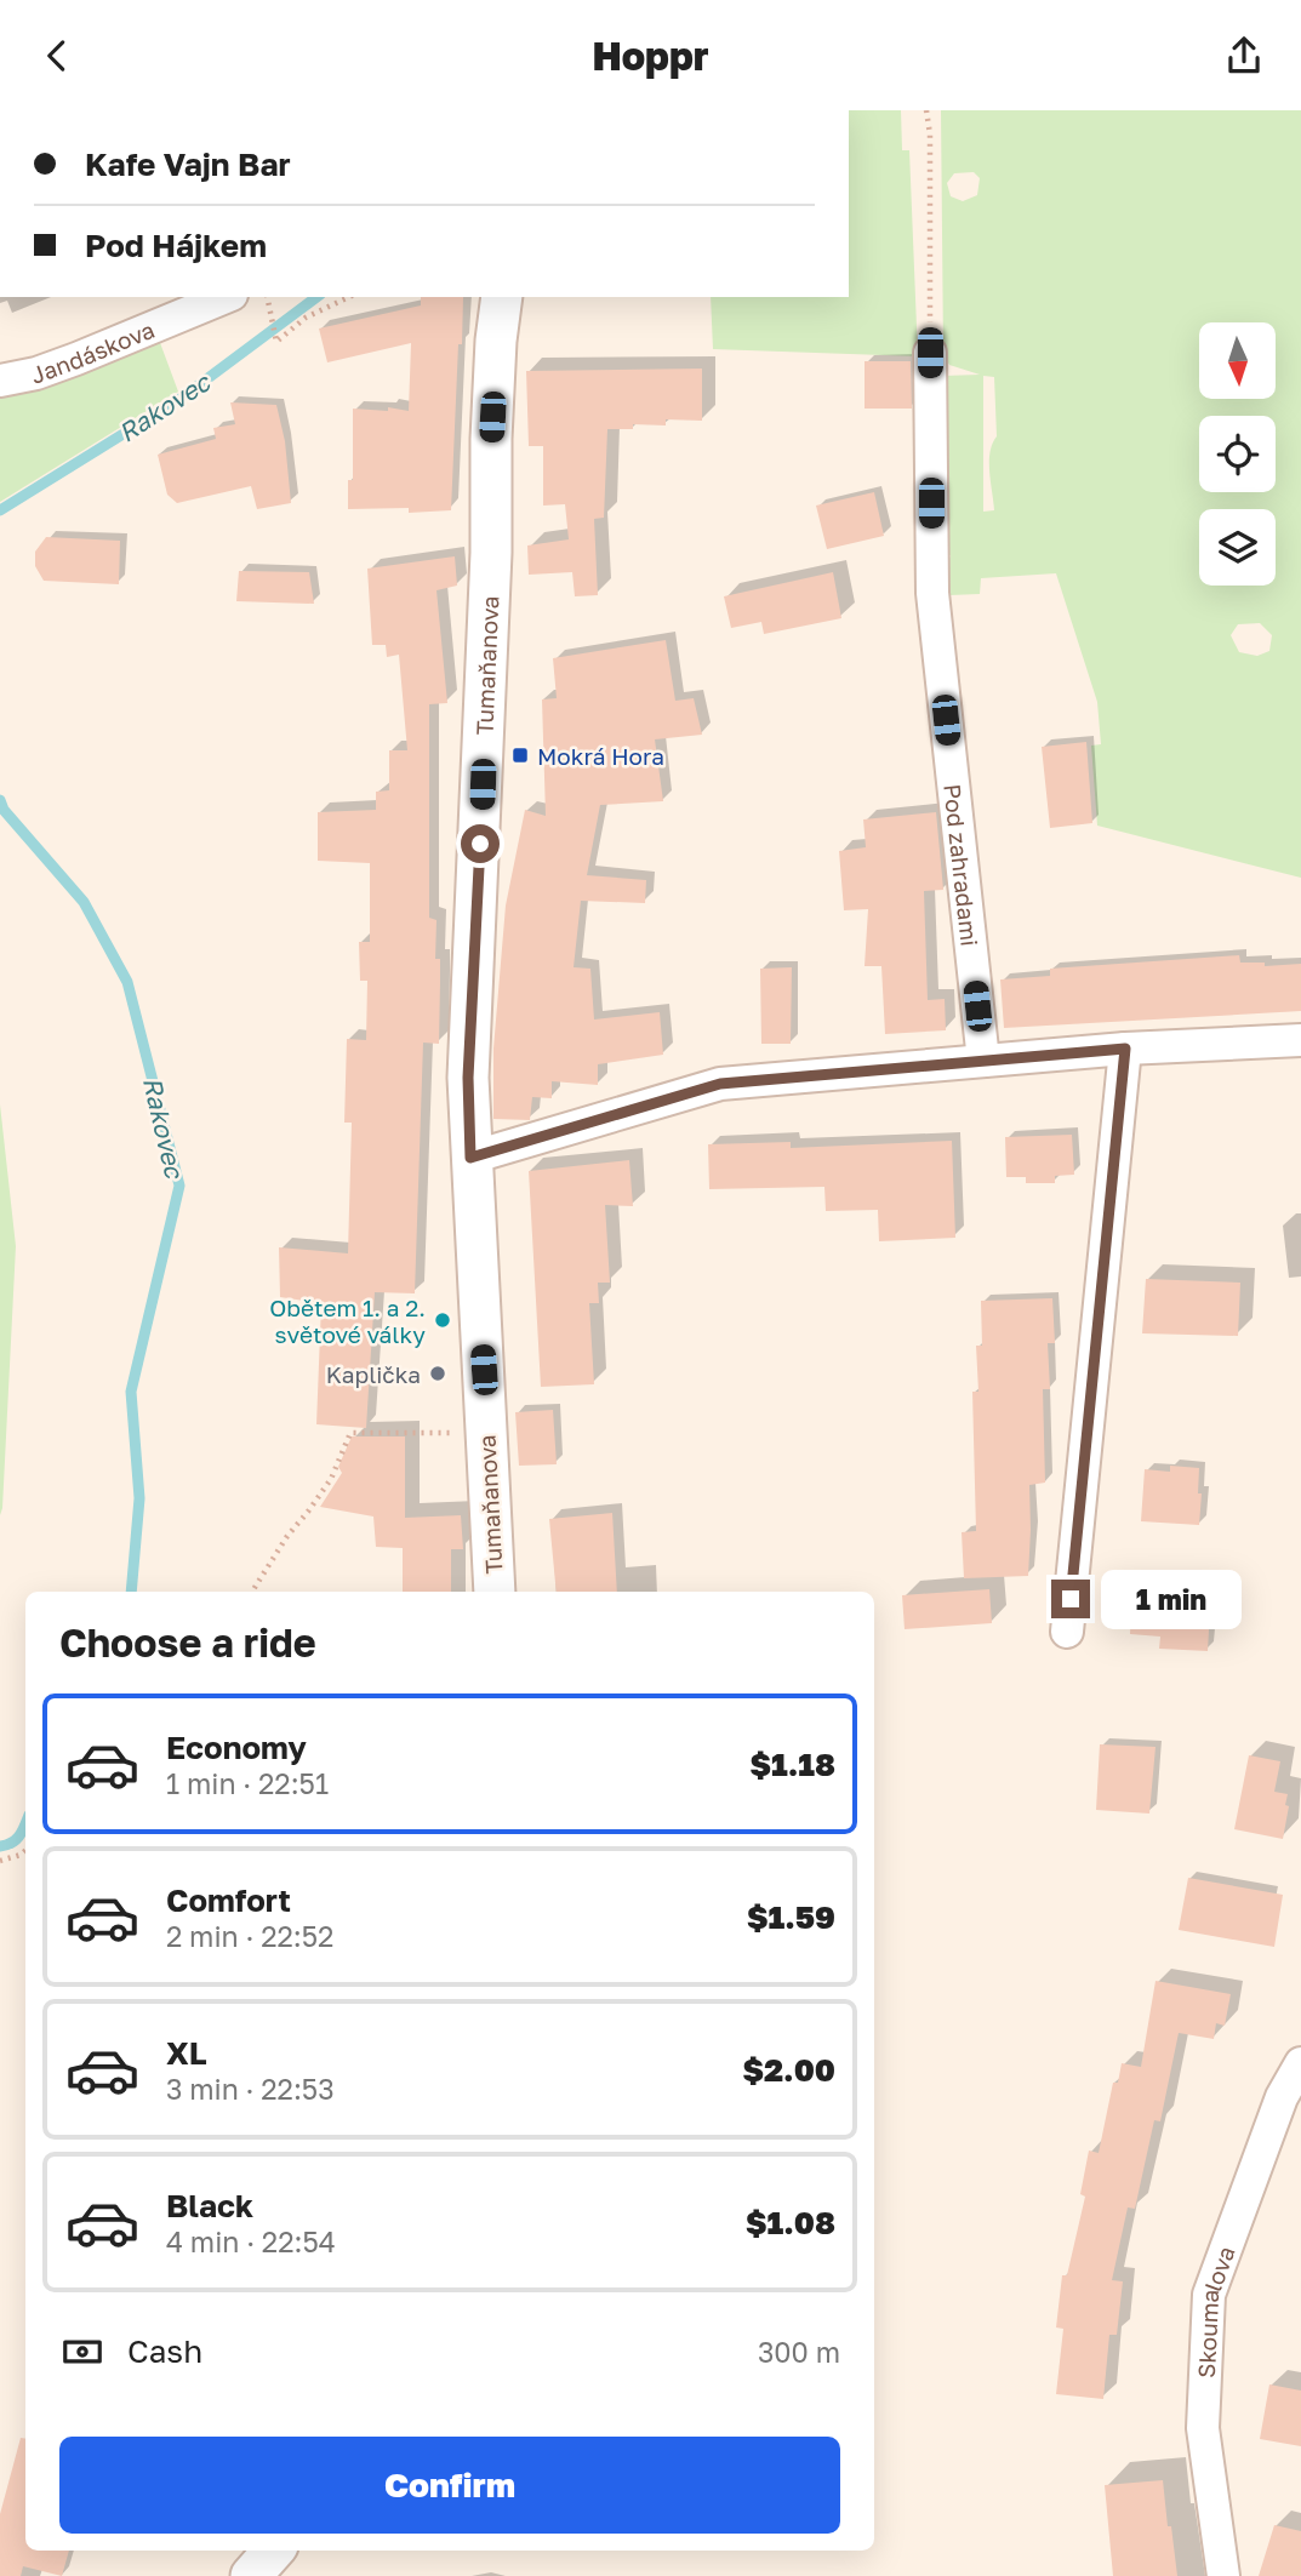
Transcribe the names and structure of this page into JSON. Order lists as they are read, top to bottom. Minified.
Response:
{"streets":{"street":["Jandáskova","Tumaňanova","Pod zahradami","Skoumalova"]},"water":["Rakovec"],"places":{"transit":["Mokrá Hora"],"other":["Obětem 1. a 2. světové války","Kaplička"]},"north":"bottom","page":{"header":"Hoppr","banner":["Kafe Vajn Bar","Pod Hájkem"],"bubble":"1 min","heading":"Choose a ride","list":[{"name":"Economy","note":"1 min · 22:51","value":"$1.18"},{"name":"Comfort","note":"2 min · 22:52","value":"$1.59"},{"name":"XL","note":"3 min · 22:53","value":"$2.00"},{"name":"Black","note":"4 min · 22:54","value":"$1.08"}],"pay":["Cash","300 m"],"buttons":"Confirm"}}
